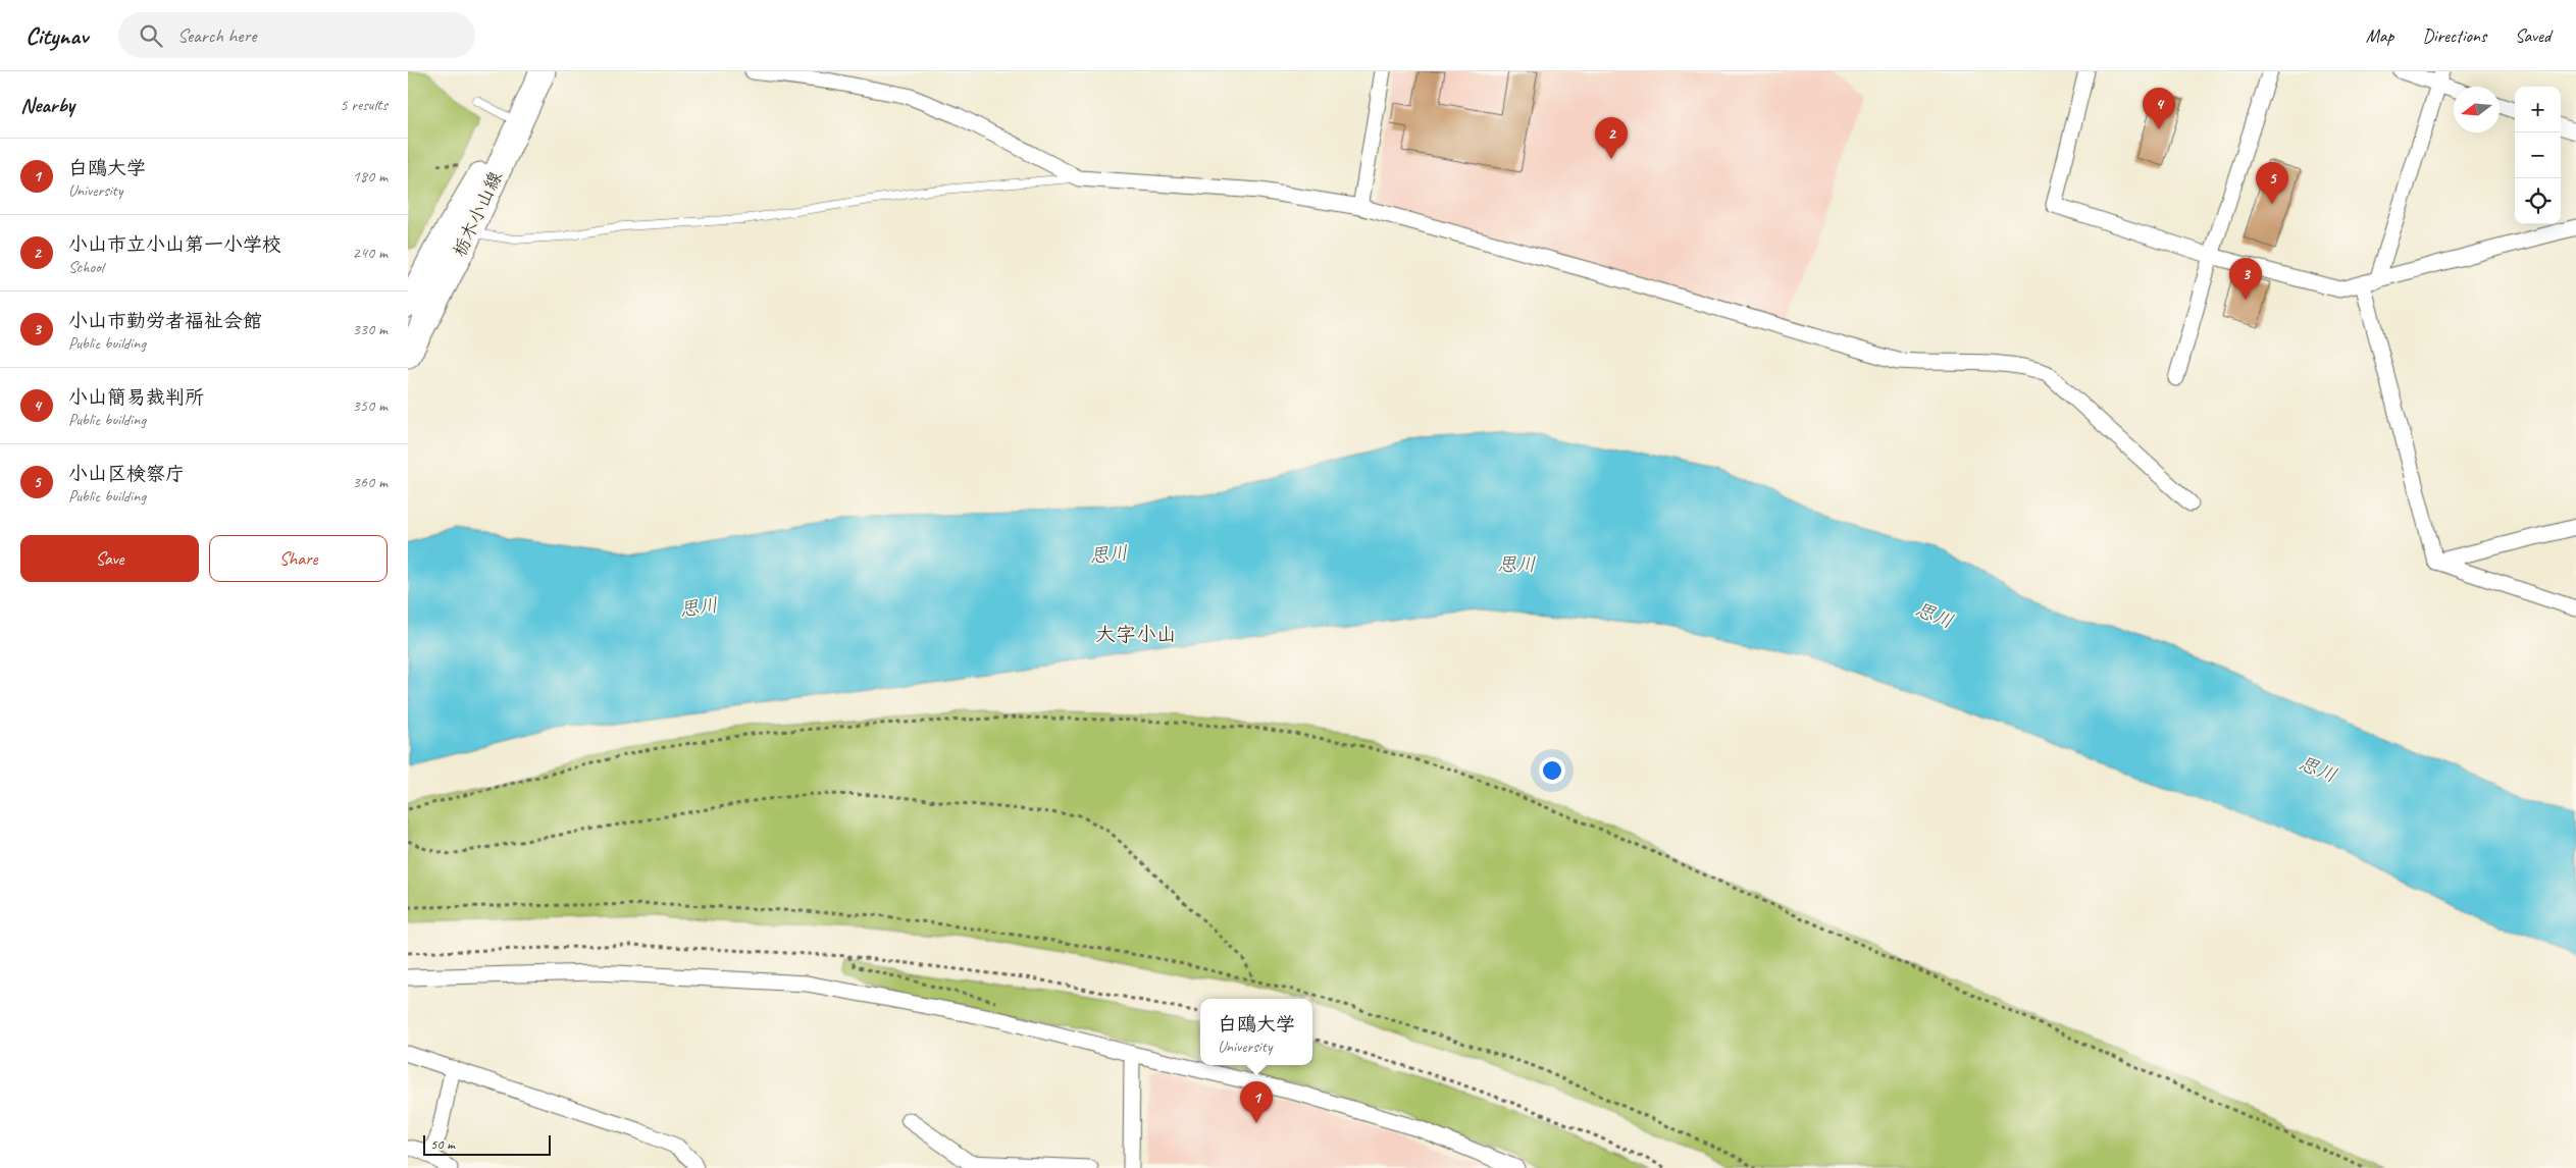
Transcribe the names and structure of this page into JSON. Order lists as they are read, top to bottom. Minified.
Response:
{"streets":{"main road":["栃木小山線"]},"districts":["大字小山"],"water":["思川"],"scale_bar":"50 m","north":"left","page":{"header":"Citynav","search":"Search here","nav":["Map","Directions","Saved"],"heading":["Nearby","5 results"],"map_buttons":["+","−"],"pins":["4","2","5","3","1"],"list":[{"mark":"1","name":"白鴎大学","note":"University","value":"180 m"},{"mark":"2","name":"小山市立小山第一小学校","note":"School","value":"240 m"},{"mark":"3","name":"小山市勤労者福祉会館","note":"Public building","value":"330 m"},{"mark":"4","name":"小山簡易裁判所","note":"Public building","value":"350 m"},{"mark":"5","name":"小山区検察庁","note":"Public building","value":"360 m"}],"buttons":["Save","Share"],"popup":["白鴎大学","University"],"scale":"50 m"}}
